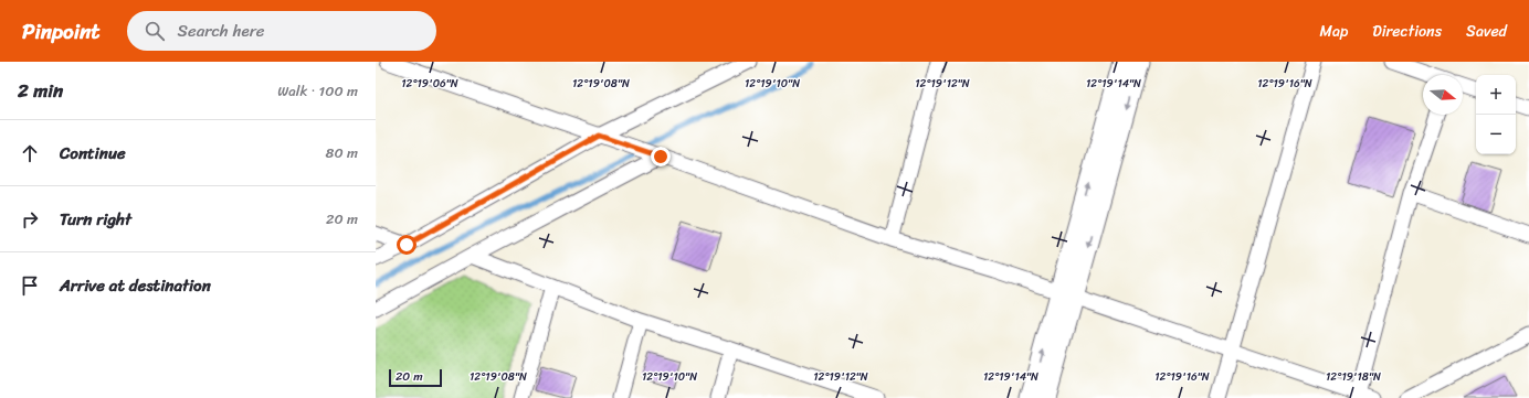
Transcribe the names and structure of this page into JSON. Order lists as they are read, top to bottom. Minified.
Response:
{"scale_bar":"20 m","north":"right","page":{"header":"Pinpoint","search":"Search here","nav":["Map","Directions","Saved"],"heading":["2 min","Walk · 100 m"],"map_buttons":["+","−"],"list":[["Continue","80 m"],["Turn right","20 m"],"Arrive at destination"],"scale":"20 m"},"coordinates":["12°19'06\"N","12°19'08\"N","12°19'10\"N","12°19'12\"N","12°19'14\"N","12°19'16\"N","12°19'18\"N"]}
